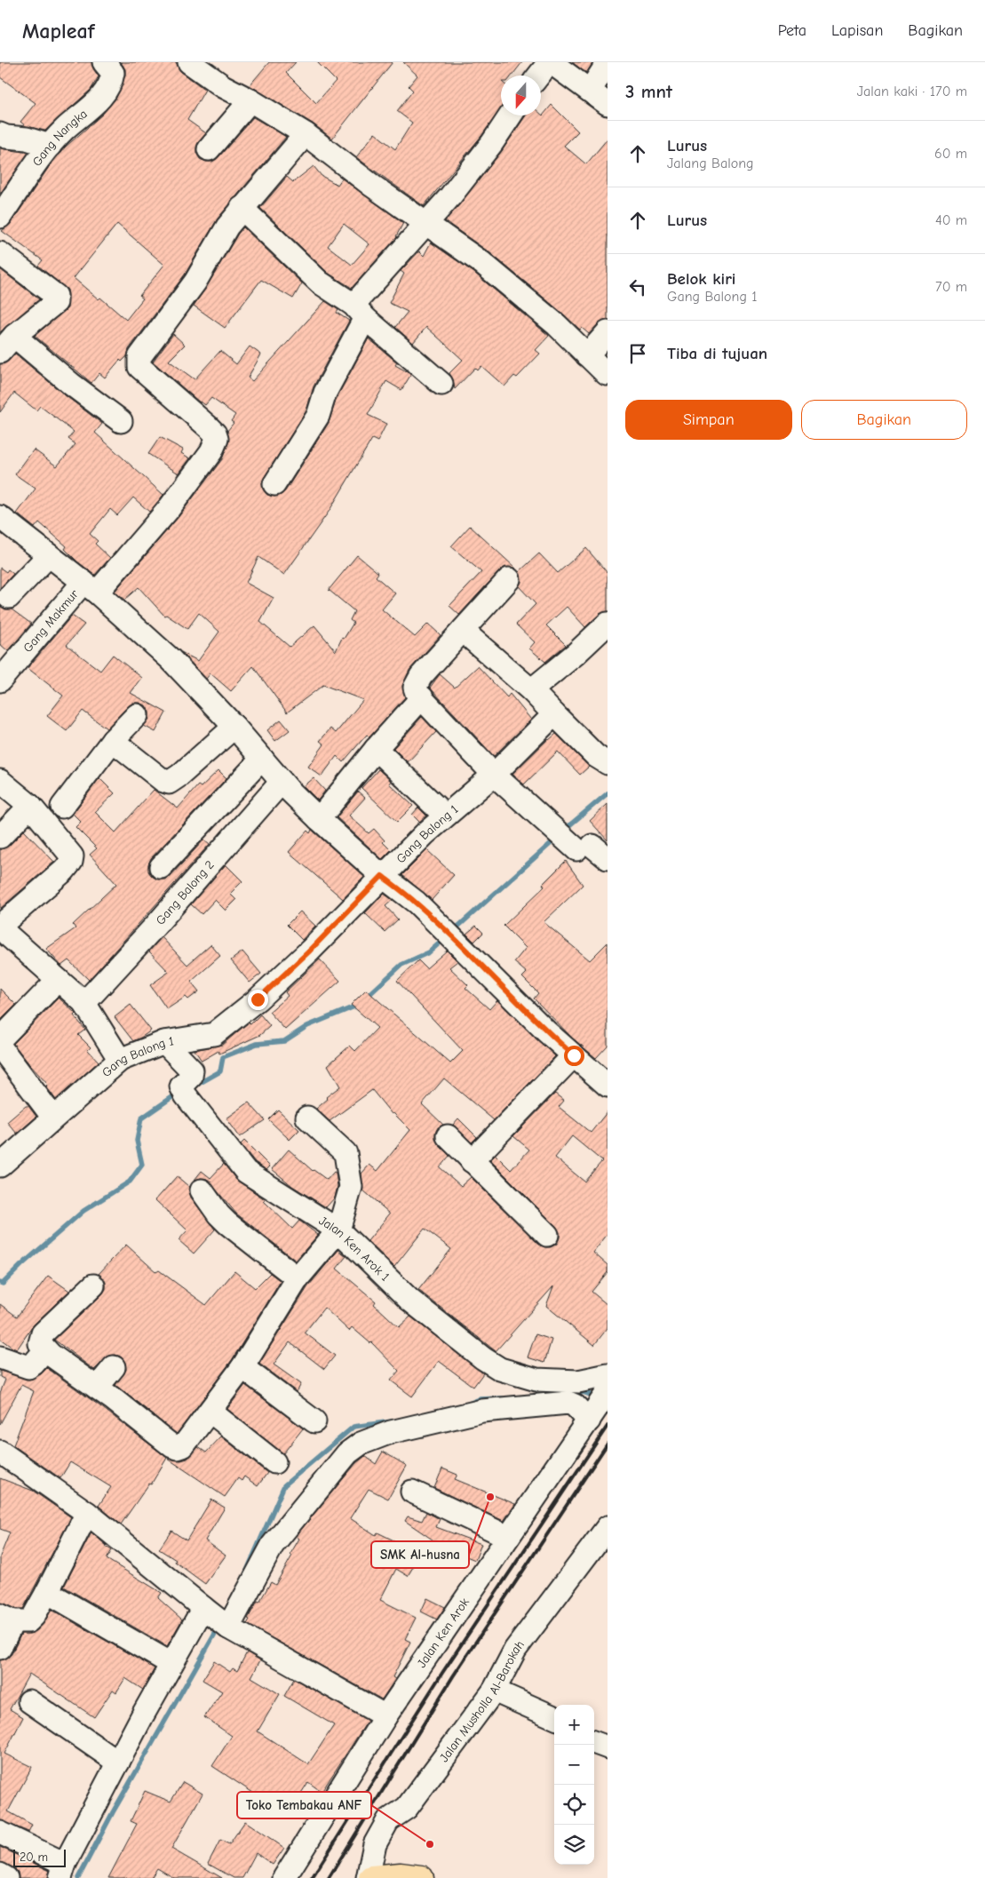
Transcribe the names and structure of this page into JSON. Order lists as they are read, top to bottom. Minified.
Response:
{"streets":{"street":["Gang Nangka","Gang Makmur","Gang Balong 1","Gang Balong 2","Jalan Ken Arok 1","Jalan Ken Arok","Jalan Musholla Al-Barokah"]},"crossings":[["Gang Balong 1","Jalan Ken Arok 1"]],"places":["SMK Al-husna","Toko Tembakau ANF"],"scale_bar":"20 m","north":"bottom","page":{"header":"Mapleaf","nav":["Peta","Lapisan","Bagikan"],"heading":["3 mnt","Jalan kaki · 170 m"],"list":[["Lurus","Jalang Balong","60 m"],["Lurus","40 m"],["Belok kiri","Gang Balong 1","70 m"],"Tiba di tujuan"],"buttons":["Simpan","Bagikan"],"map_buttons":["+","−"],"scale":"20 m"}}
